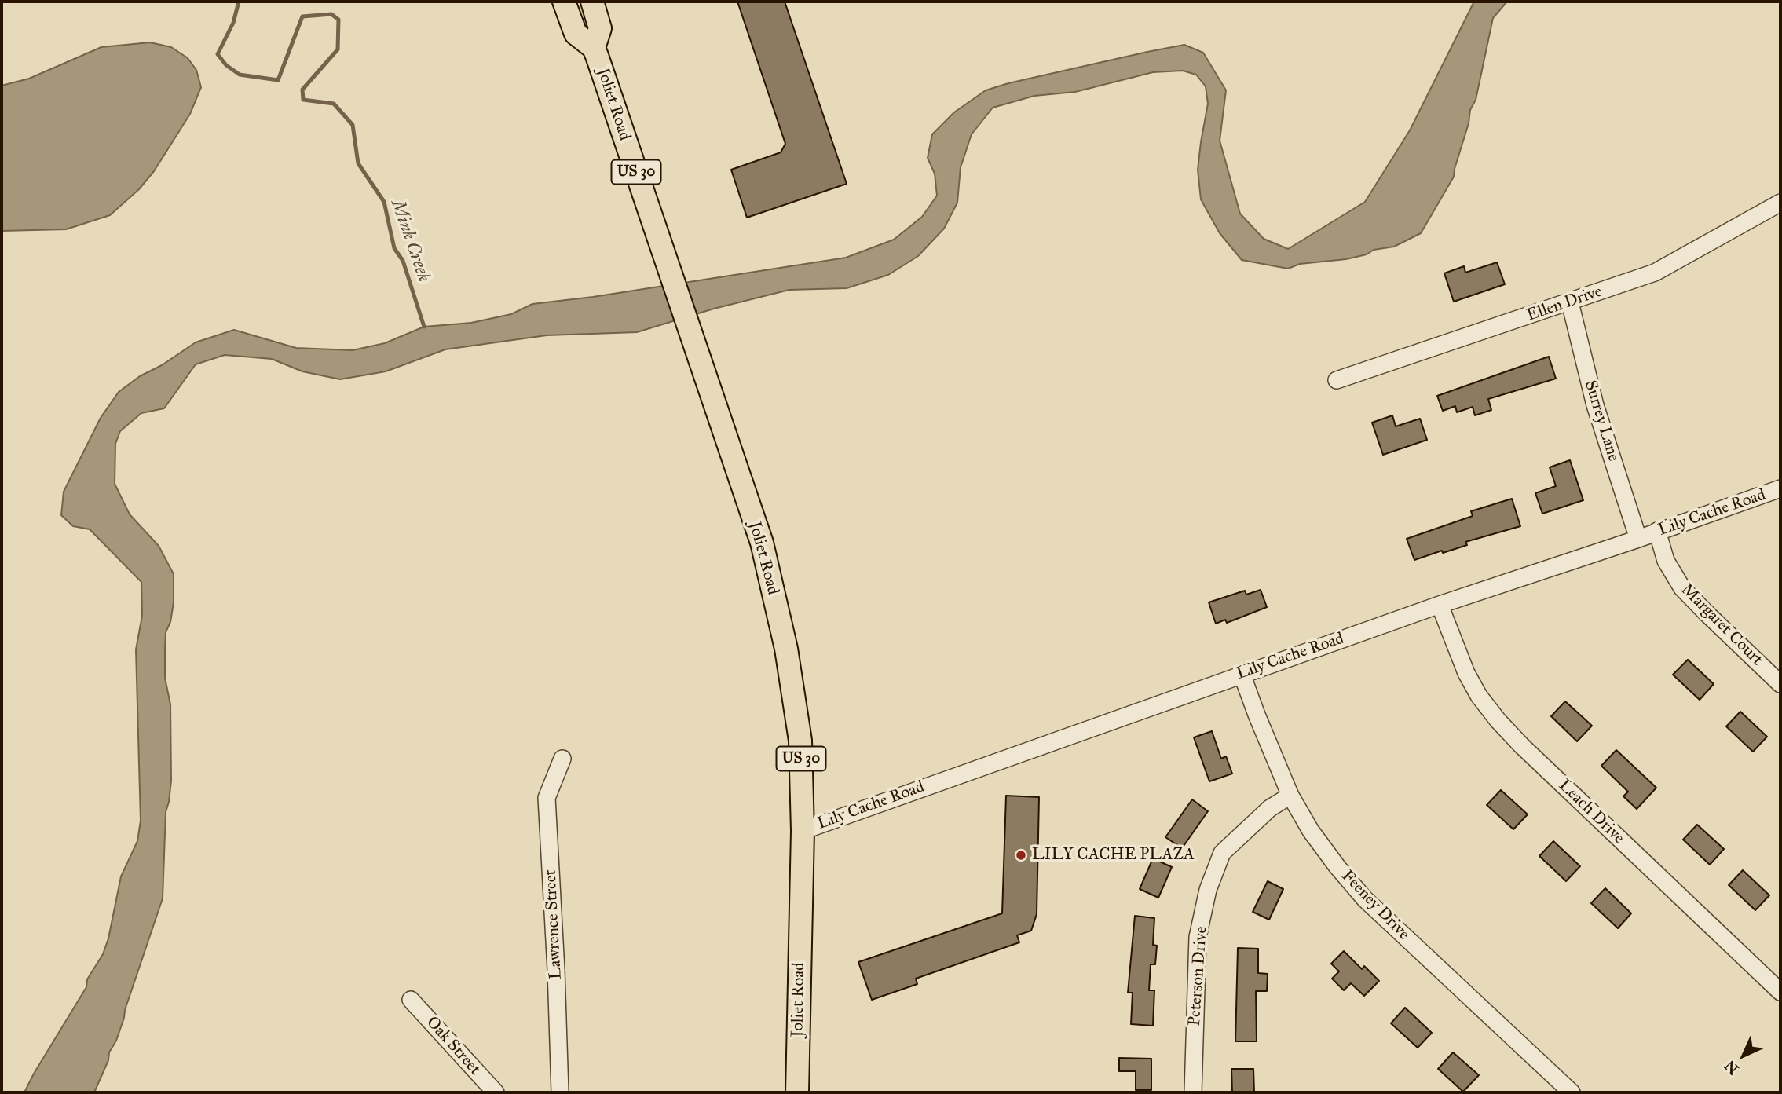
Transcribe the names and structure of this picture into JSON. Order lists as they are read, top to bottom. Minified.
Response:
{"streets":{"main road":["Joliet Road","US 30"],"street":["Ellen Drive","Surrey Lane","Lily Cache Road","Margaret Court","Leach Drive","Feeney Drive","Lawrence Street","Peterson Drive","Oak Street"]},"crossings":[["Joliet Road","Lily Cache Road"],["Ellen Drive","Surrey Lane"],["Surrey Lane","Lily Cache Road"],["Lily Cache Road","Margaret Court"],["Lily Cache Road","Leach Drive"],["Lily Cache Road","Feeney Drive"],["Feeney Drive","Peterson Drive"]],"water":["Mink Creek"],"places":["LILY CACHE PLAZA"],"north":"bottom left"}
